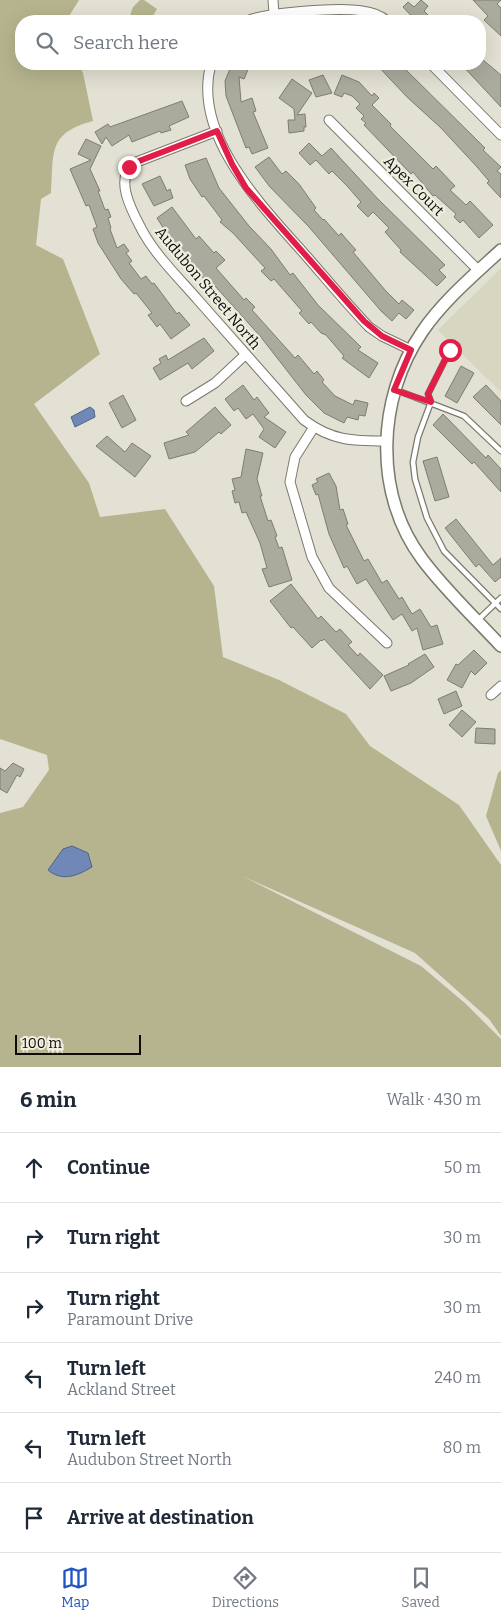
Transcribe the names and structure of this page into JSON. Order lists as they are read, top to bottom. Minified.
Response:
{"streets":{"street":["Apex Court","Audubon Street North"]},"scale_bar":"100 m","page":{"search":"Search here","scale":"100 m","heading":["6 min","Walk · 430 m"],"list":[["Continue","50 m"],["Turn right","30 m"],["Turn right","Paramount Drive","30 m"],["Turn left","Ackland Street","240 m"],["Turn left","Audubon Street North","80 m"],"Arrive at destination"],"nav":["Map","Directions","Saved"]}}
